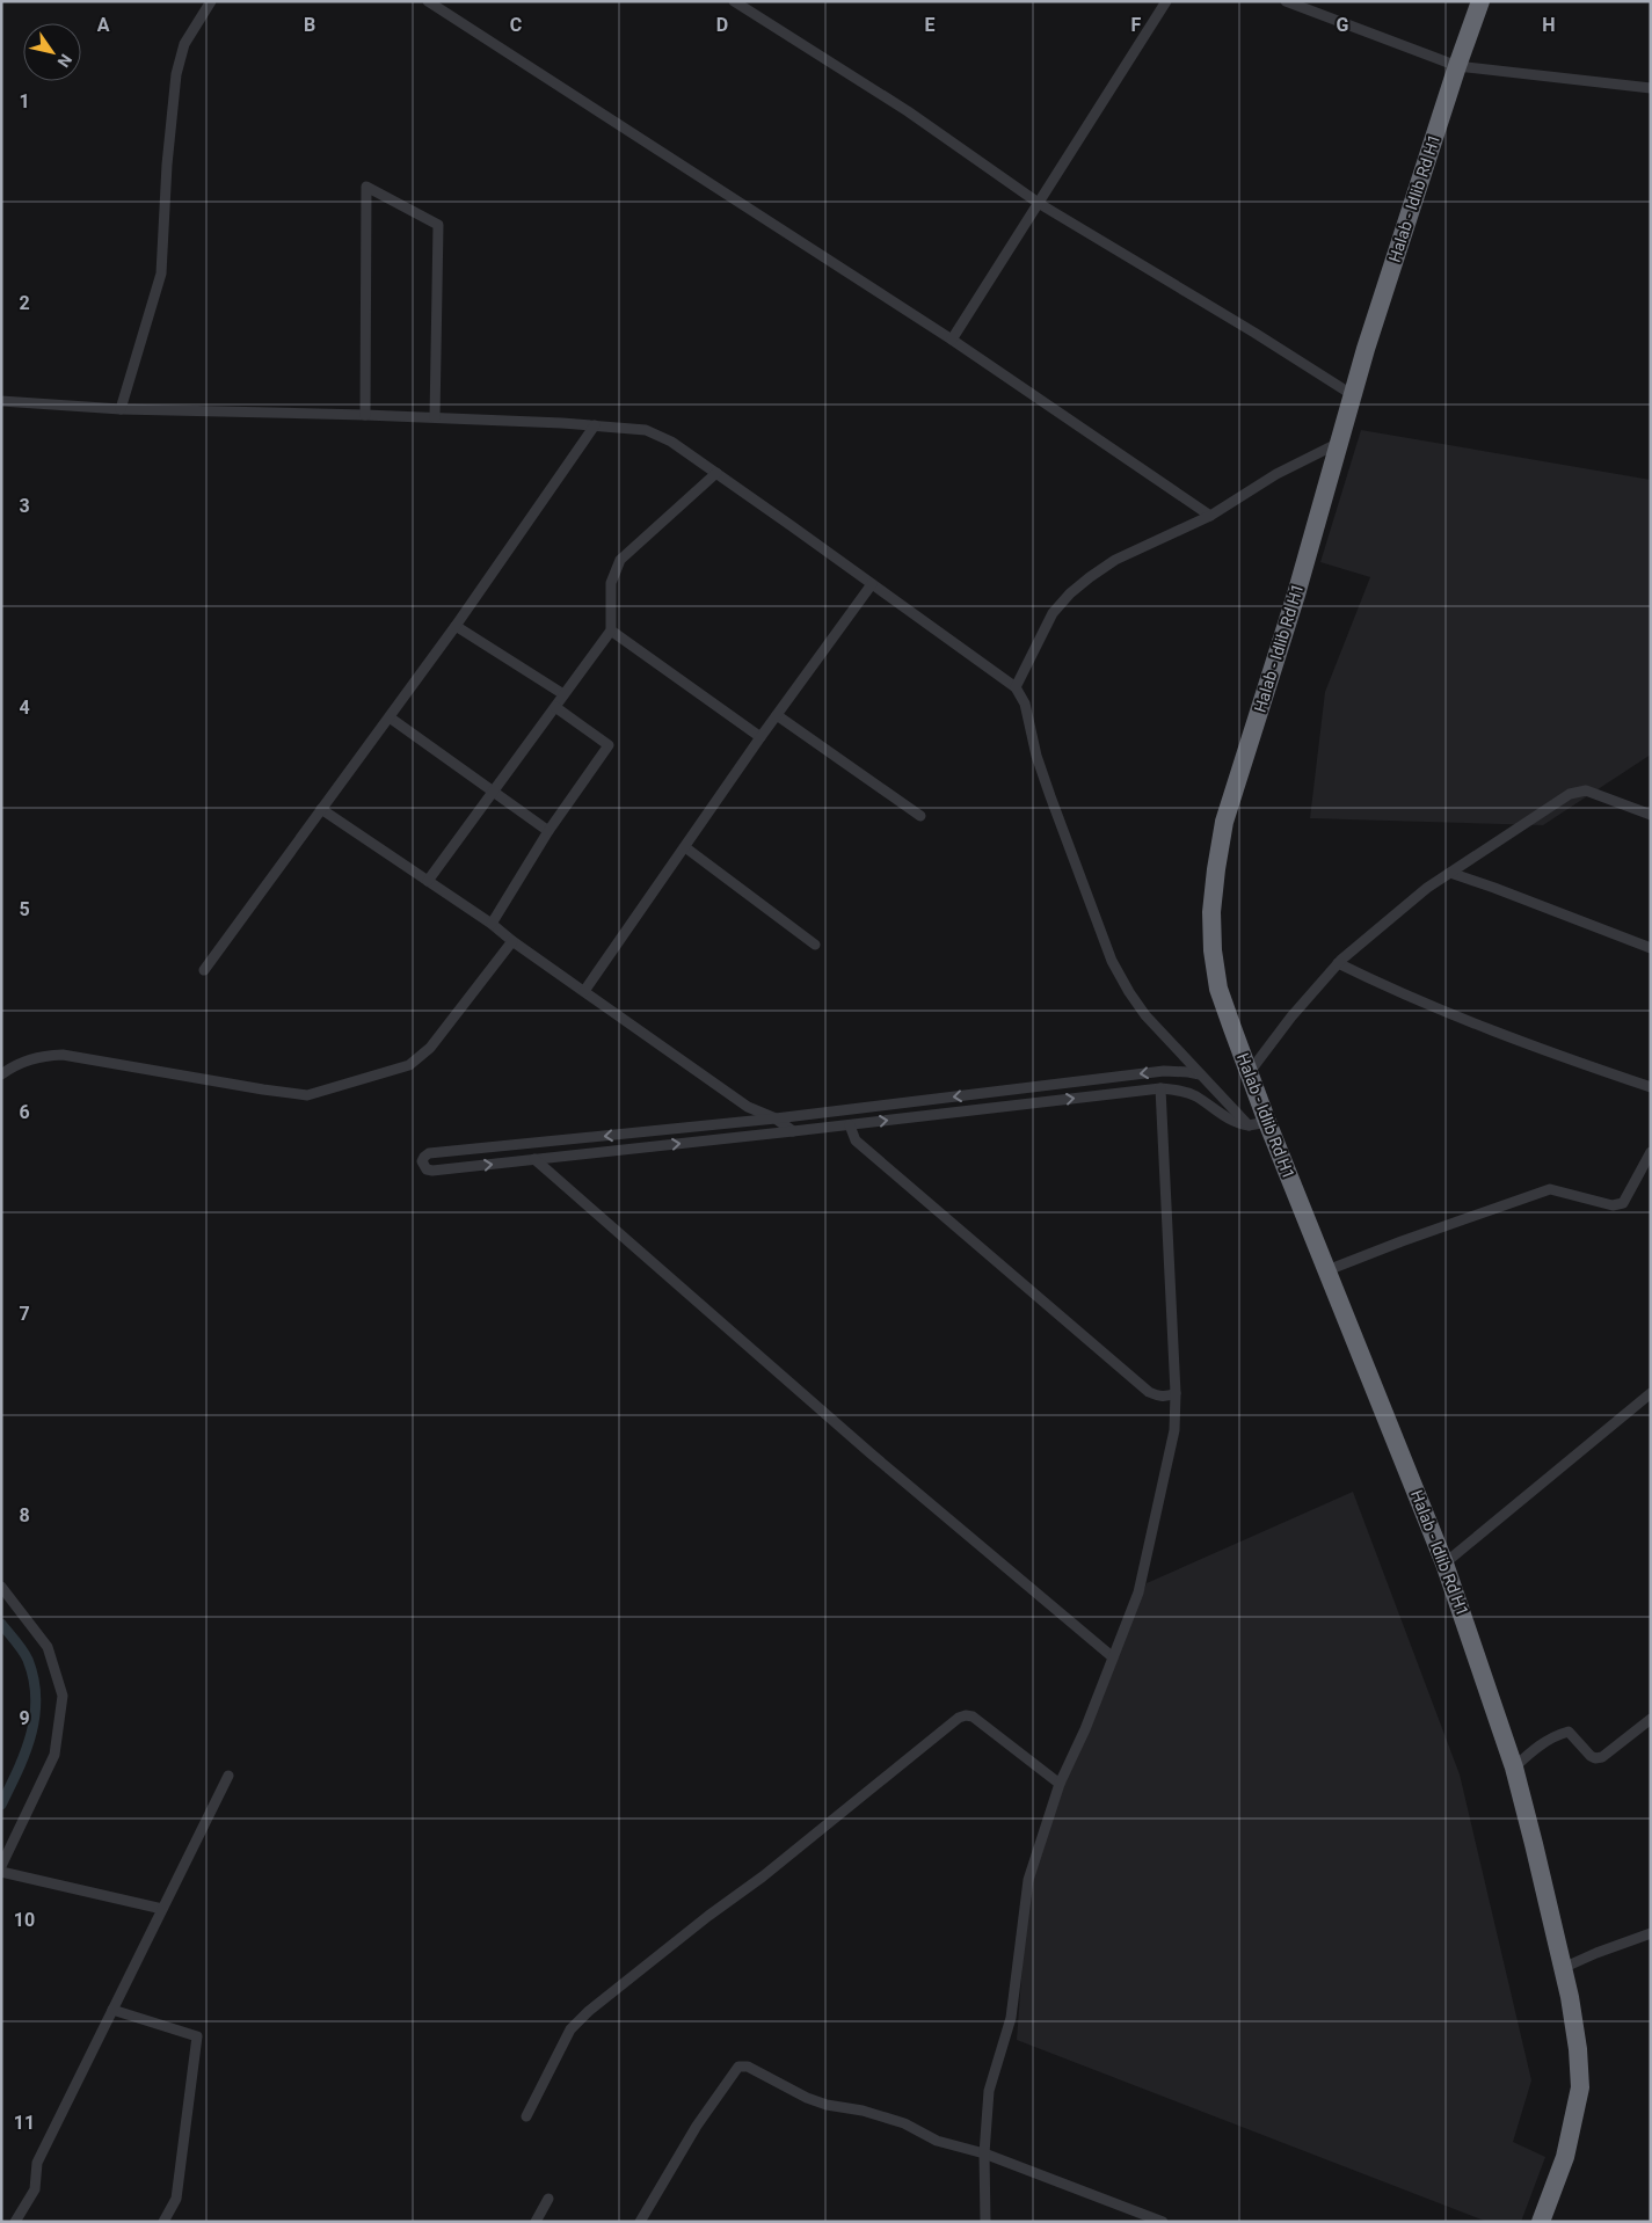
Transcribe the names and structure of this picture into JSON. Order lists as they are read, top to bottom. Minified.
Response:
{"streets":{"highway":["Halab - Idlib Rd H1"]},"north":"bottom right","grid":{"columns":["A","B","C","D","E","F","G","H"],"rows":["1","2","3","4","5","6","7","8","9","10","11"]}}
